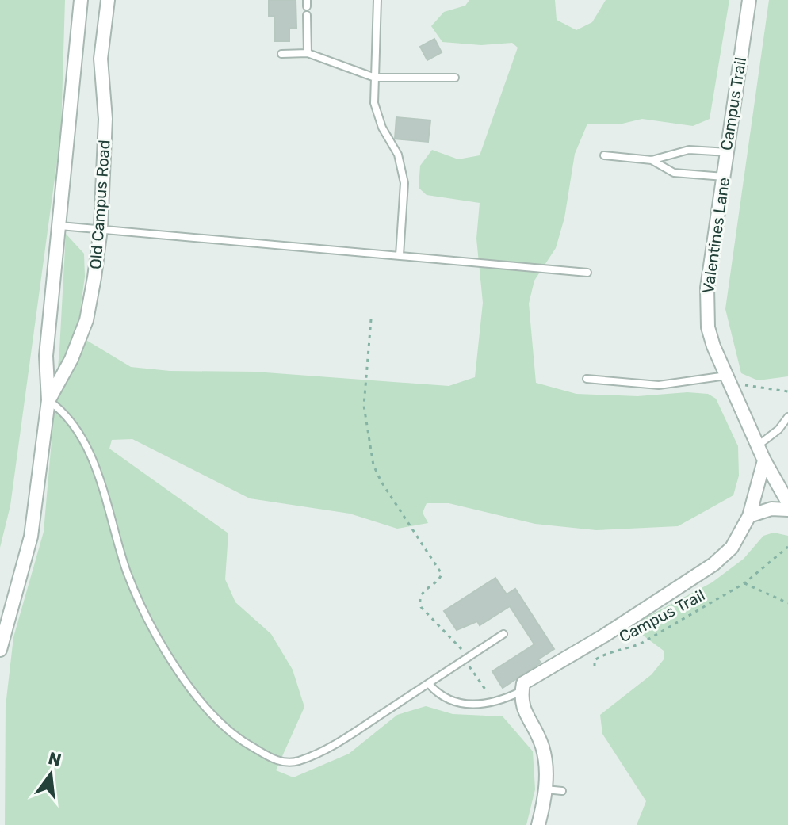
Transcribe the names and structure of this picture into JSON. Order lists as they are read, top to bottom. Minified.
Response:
{"streets":{"street":["Old Campus Road","Valentines Lane"],"path":["Campus Trail"]},"north":"top"}
